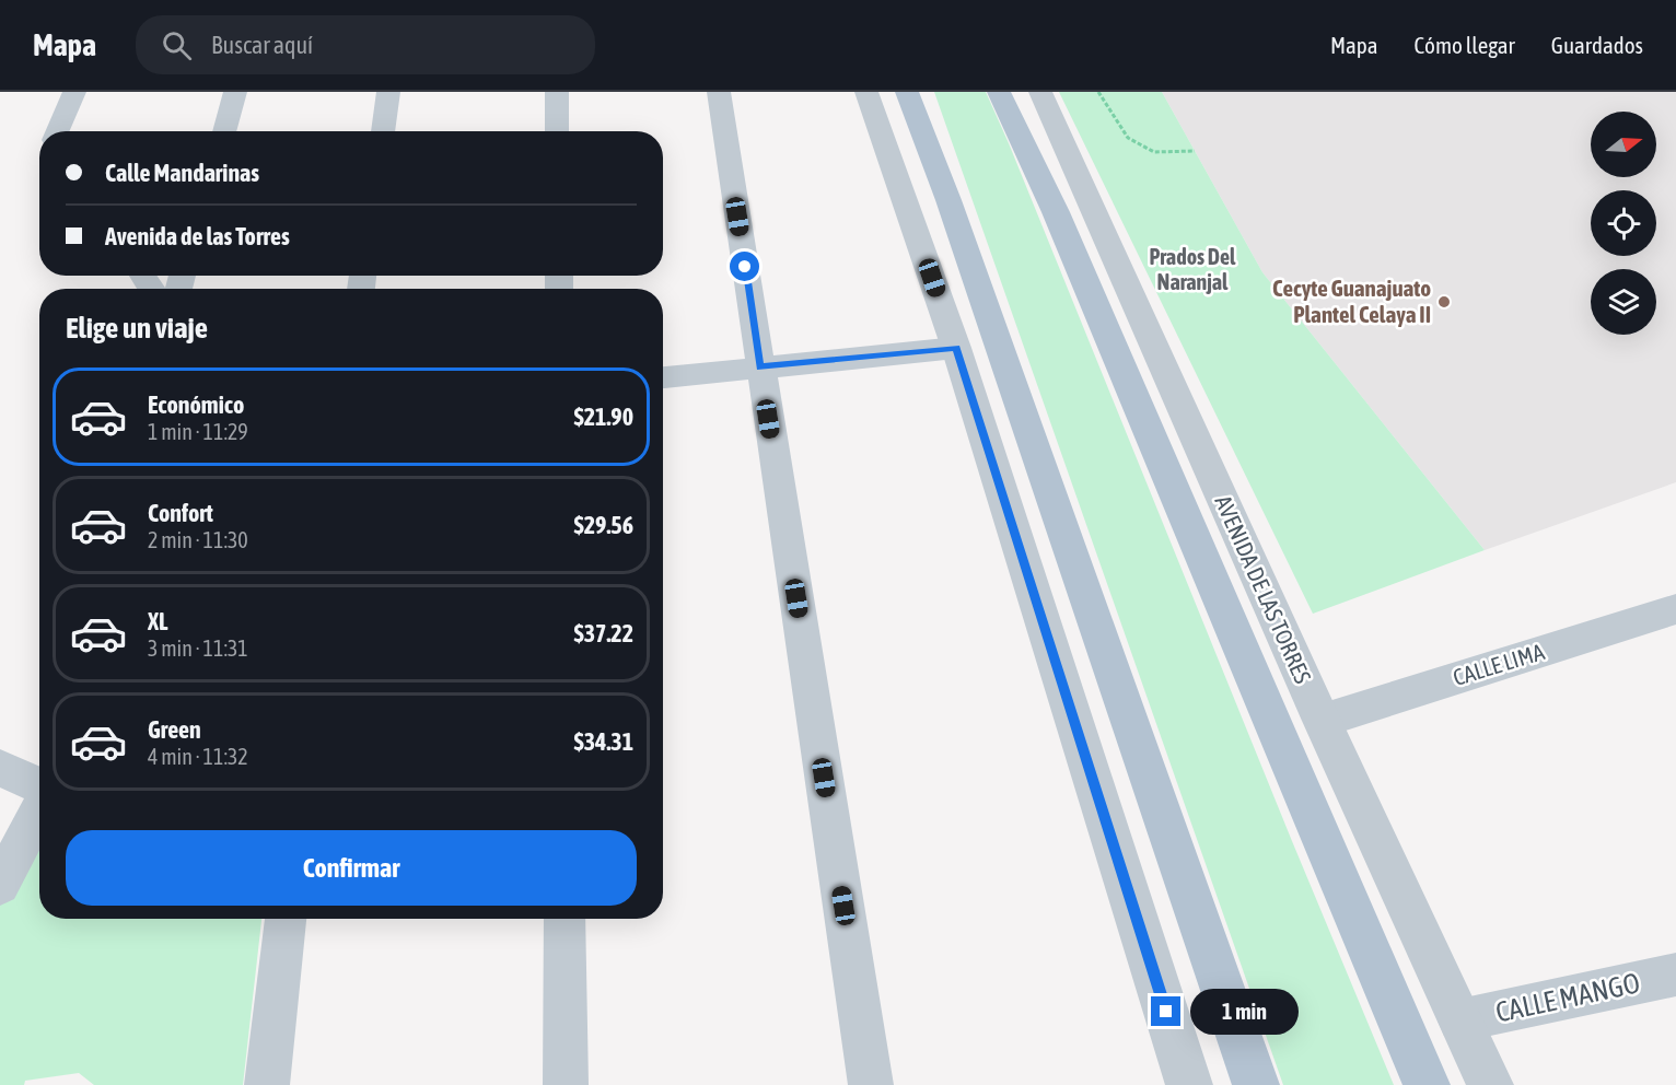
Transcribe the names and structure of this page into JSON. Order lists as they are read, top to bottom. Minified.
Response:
{"streets":{"main road":["AVENIDA DE LAS TORRES"],"street":["CALLE LIMA","CALLE MANGO"]},"crossings":[["AVENIDA DE LAS TORRES","CALLE LIMA"],["AVENIDA DE LAS TORRES","CALLE MANGO"]],"districts":["Prados Del Naranjal"],"places":["Cecyte Guanajuato Plantel Celaya II"],"north":"right","page":{"header":"Mapa","search":"Buscar aquí","nav":["Mapa","Cómo llegar","Guardados"],"banner":["Calle Mandarinas","Avenida de las Torres"],"heading":"Elige un viaje","list":[{"name":"Económico","note":"1 min · 11:29","value":"$21.90"},{"name":"Confort","note":"2 min · 11:30","value":"$29.56"},{"name":"XL","note":"3 min · 11:31","value":"$37.22"},{"name":"Green","note":"4 min · 11:32","value":"$34.31"}],"buttons":"Confirmar","bubble":"1 min"}}
